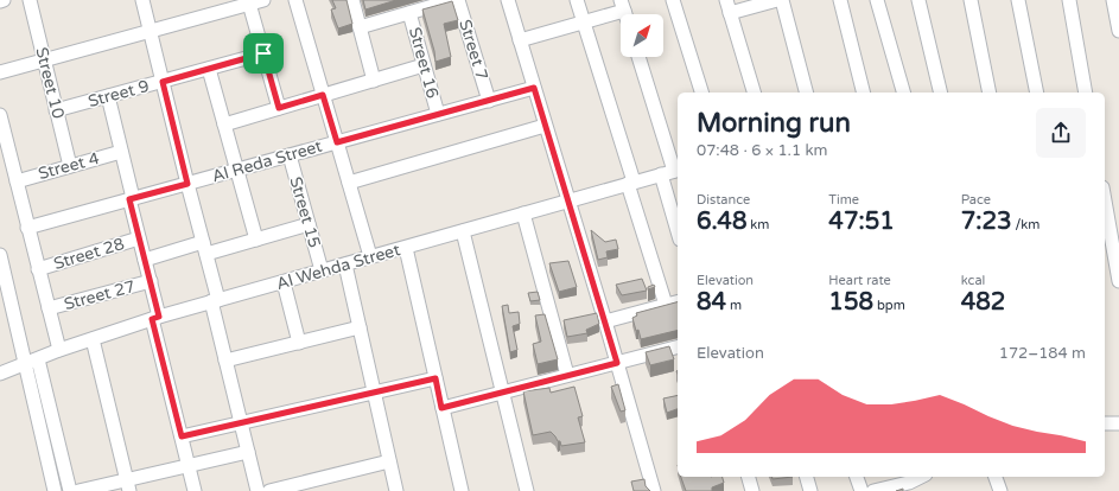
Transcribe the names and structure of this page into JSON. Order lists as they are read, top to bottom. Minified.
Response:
{"streets":{"street":["Street 7","Street 16","Street 10","Street 9","Al Reda Street","Street 4","Street 15","Street 28","Al Wehda Street","Street 27"]},"crossings":[["Street 7","Al Reda Street"],["Street 16","Al Reda Street"],["Street 10","Street 9"],["Street 10","Street 4"],["Al Reda Street","Street 15"],["Street 15","Al Wehda Street"]],"north":"top right","page":{"heading":["Morning run","07:48 · 6 × 1.1 km"],"stats":[["Distance","6.48 km"],["Time","47:51"],["Pace","7:23 /km"],["Elevation","84 m"],["Heart rate","158 bpm"],["kcal","482"]],"chart":["Elevation","172–184 m"]}}
